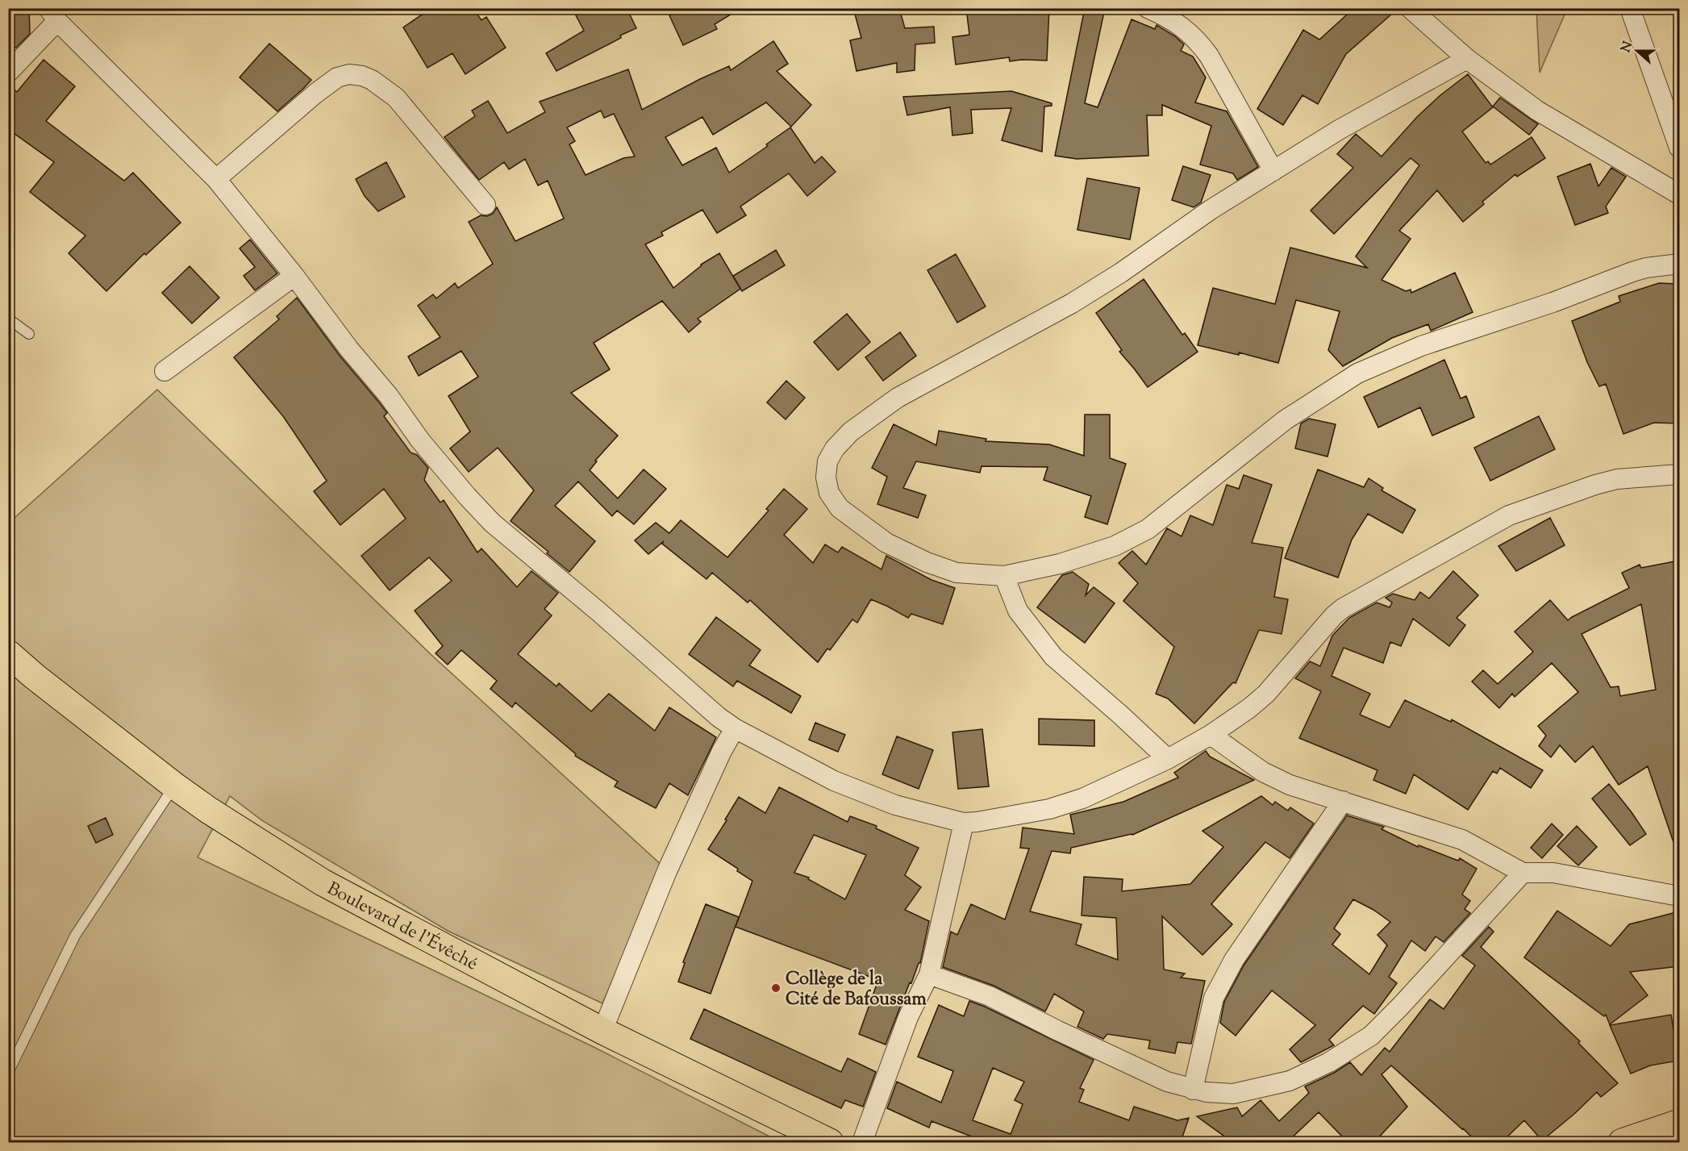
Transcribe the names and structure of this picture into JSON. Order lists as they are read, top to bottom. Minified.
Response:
{"streets":{"main road":["Boulevard de l'Évêché"]},"places":["Collège de la Cité de Bafoussam"],"north":"left"}
